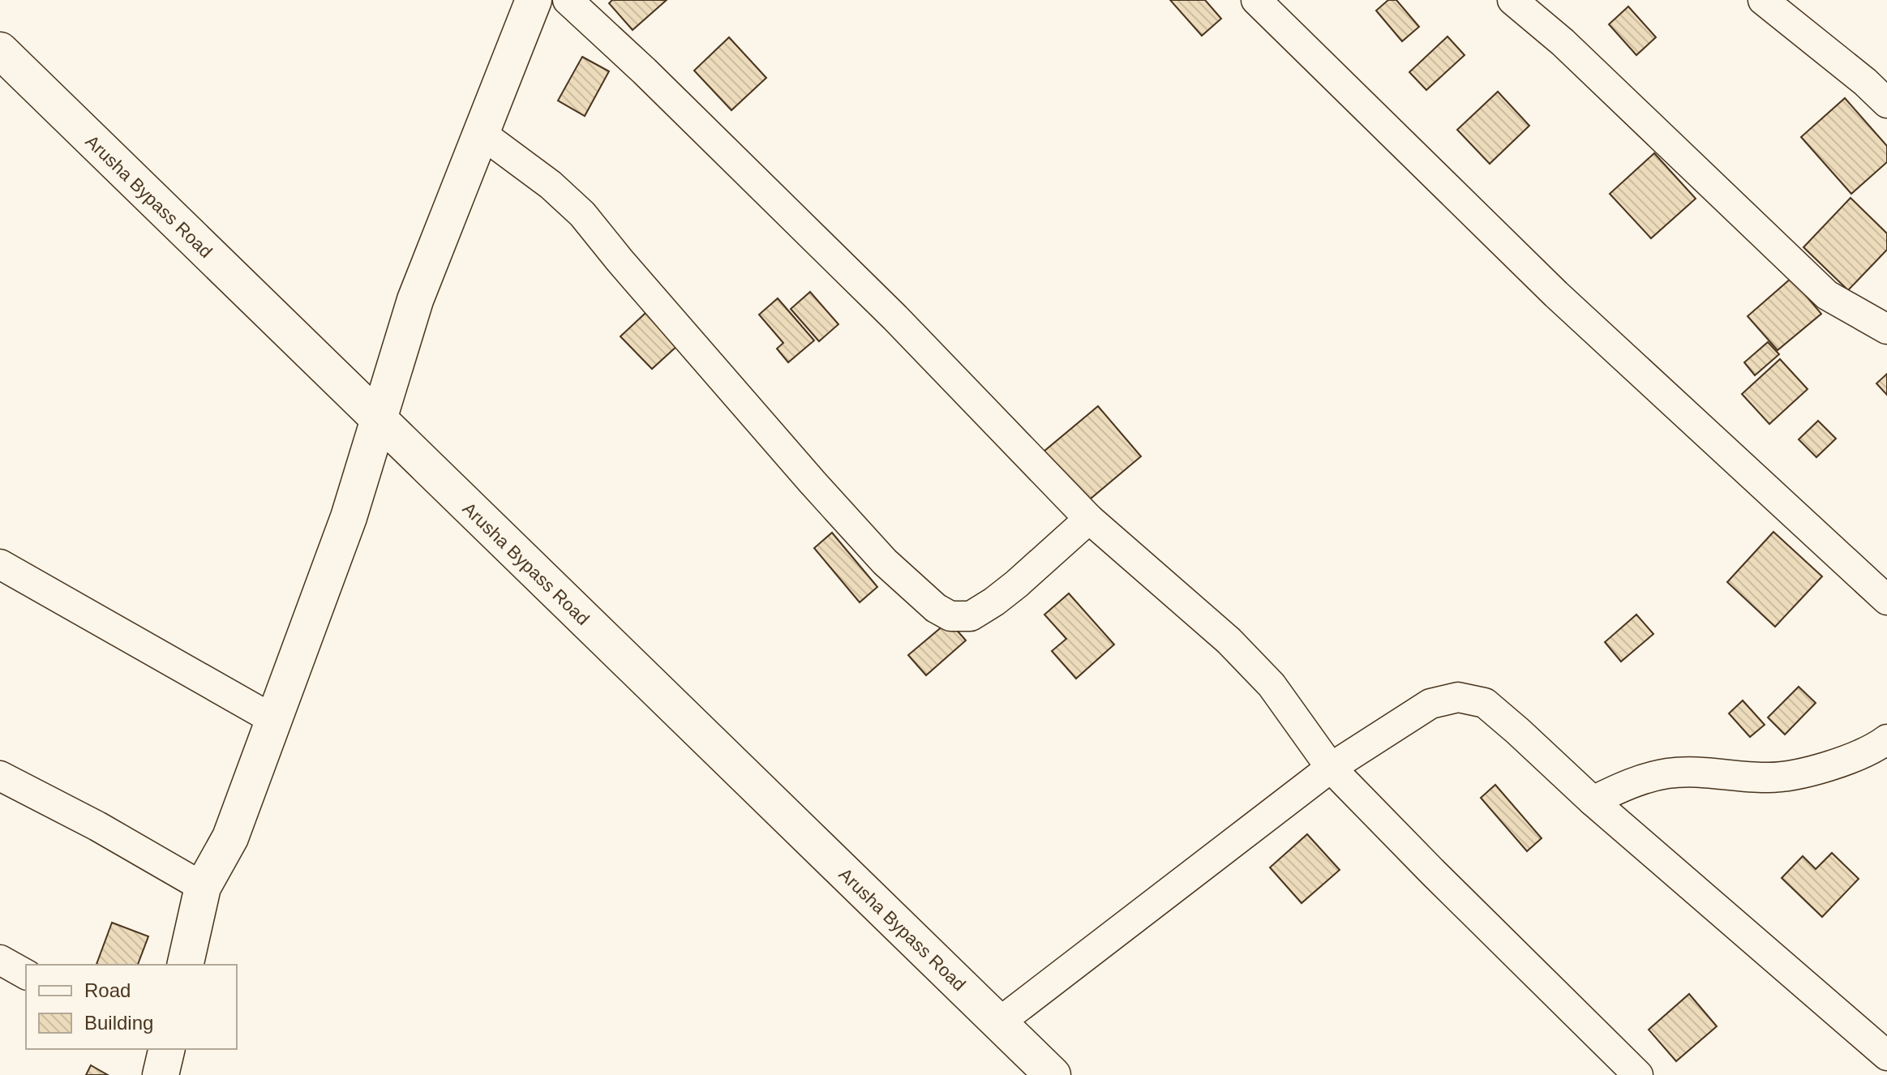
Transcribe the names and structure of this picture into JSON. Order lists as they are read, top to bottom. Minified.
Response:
{"streets":{"main road":["Arusha Bypass Road"]},"legend":["Road","Building"]}
